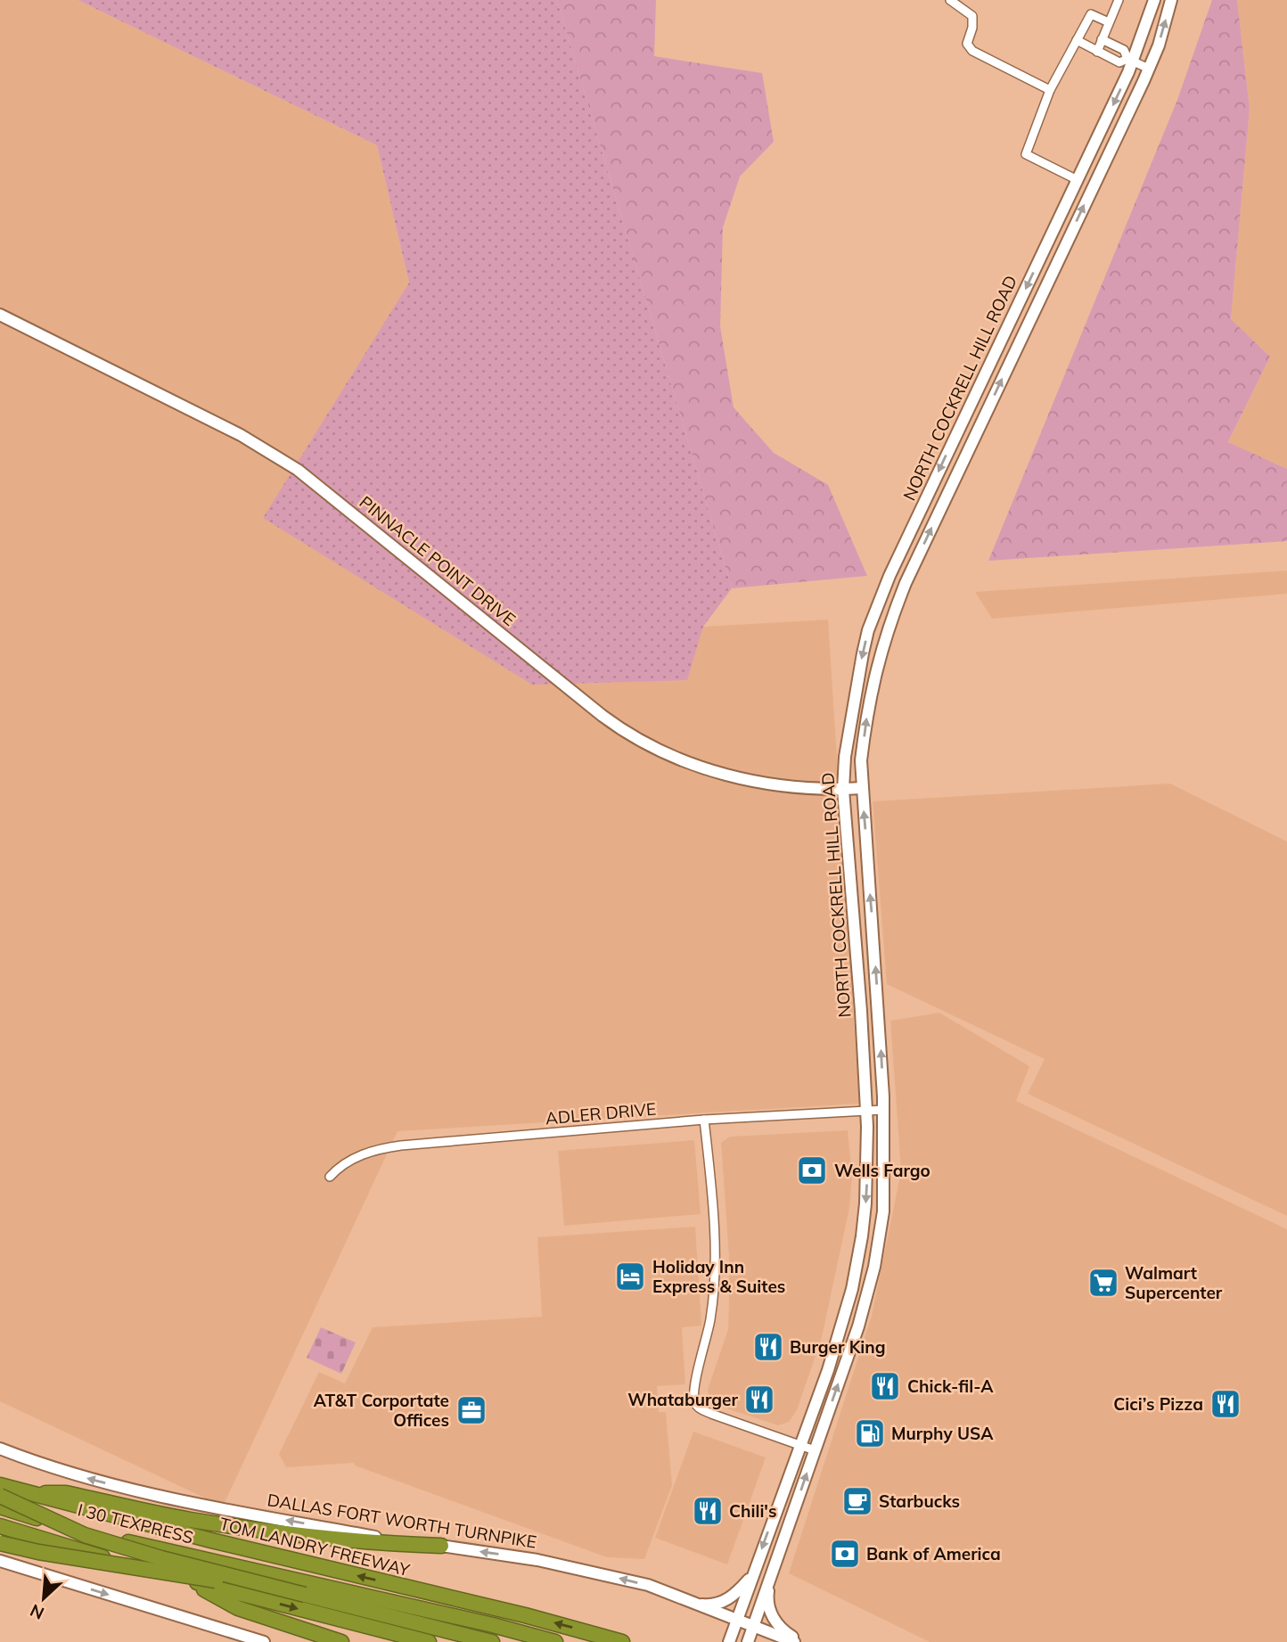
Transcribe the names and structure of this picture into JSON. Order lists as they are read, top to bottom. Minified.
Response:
{"streets":{"highway":["I 30 TEXPRESS","TOM LANDRY FREEWAY"],"main road":["NORTH COCKRELL HILL ROAD","PINNACLE POINT DRIVE","DALLAS FORT WORTH TURNPIKE"],"street":["ADLER DRIVE"]},"crossings":[["NORTH COCKRELL HILL ROAD","PINNACLE POINT DRIVE"],["NORTH COCKRELL HILL ROAD","ADLER DRIVE"],["NORTH COCKRELL HILL ROAD","DALLAS FORT WORTH TURNPIKE"]],"one_way":["DALLAS FORT WORTH TURNPIKE"],"places":{"bank":["Wells Fargo","Bank of America"],"hotel":["Holiday Inn Express & Suites"],"supermarket":["Walmart Supercenter"],"restaurant":["Burger King","Chick-fil-A","Whataburger","Cici’s Pizza","Chili's"],"office":["AT&T Corportate Offices"],"fuel station":["Murphy USA"],"cafe":["Starbucks"]},"north":"bottom left"}
